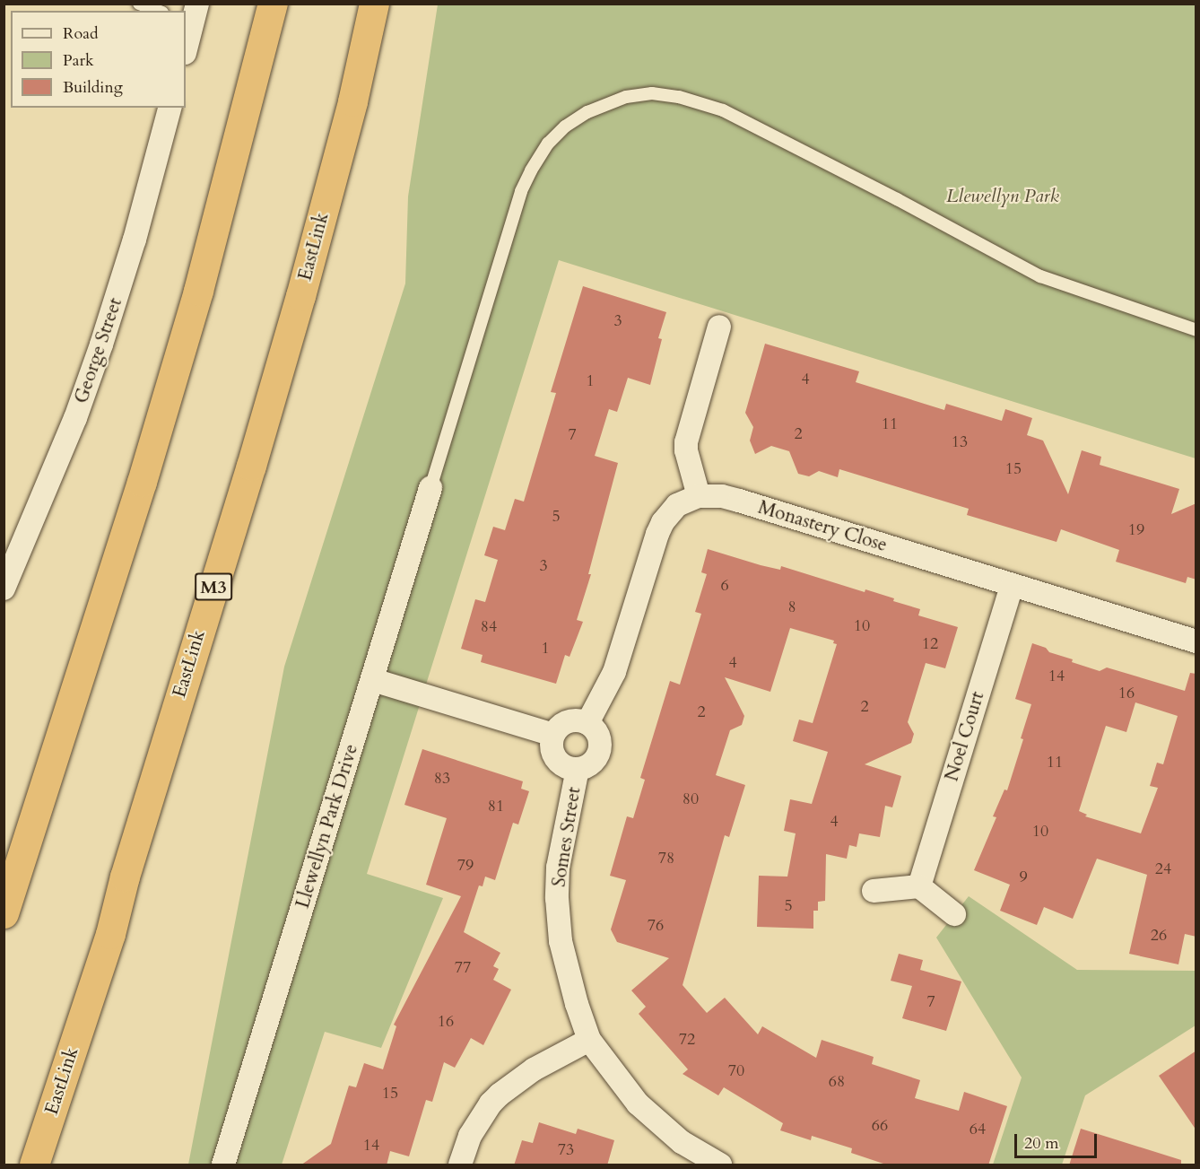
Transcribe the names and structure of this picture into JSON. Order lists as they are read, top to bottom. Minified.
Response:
{"streets":{"highway":["EastLink","M3"],"street":["George Street","Monastery Close","Noel Court","Llewellyn Park Drive","Somes Street"]},"crossings":[["Monastery Close","Noel Court"]],"parks":["Llewellyn Park"],"house_numbers":["3","4","1","11","2","7","13","15","5","19","3","6","8","10","84","12","1","4","14","16","2","2","11","83","80","81","4","10","78","79","24","9","5","76","26","77","7","16","72","70","68","15","66","64","14","73"],"legend":["Road","Park","Building"],"scale_bar":"20 m"}
